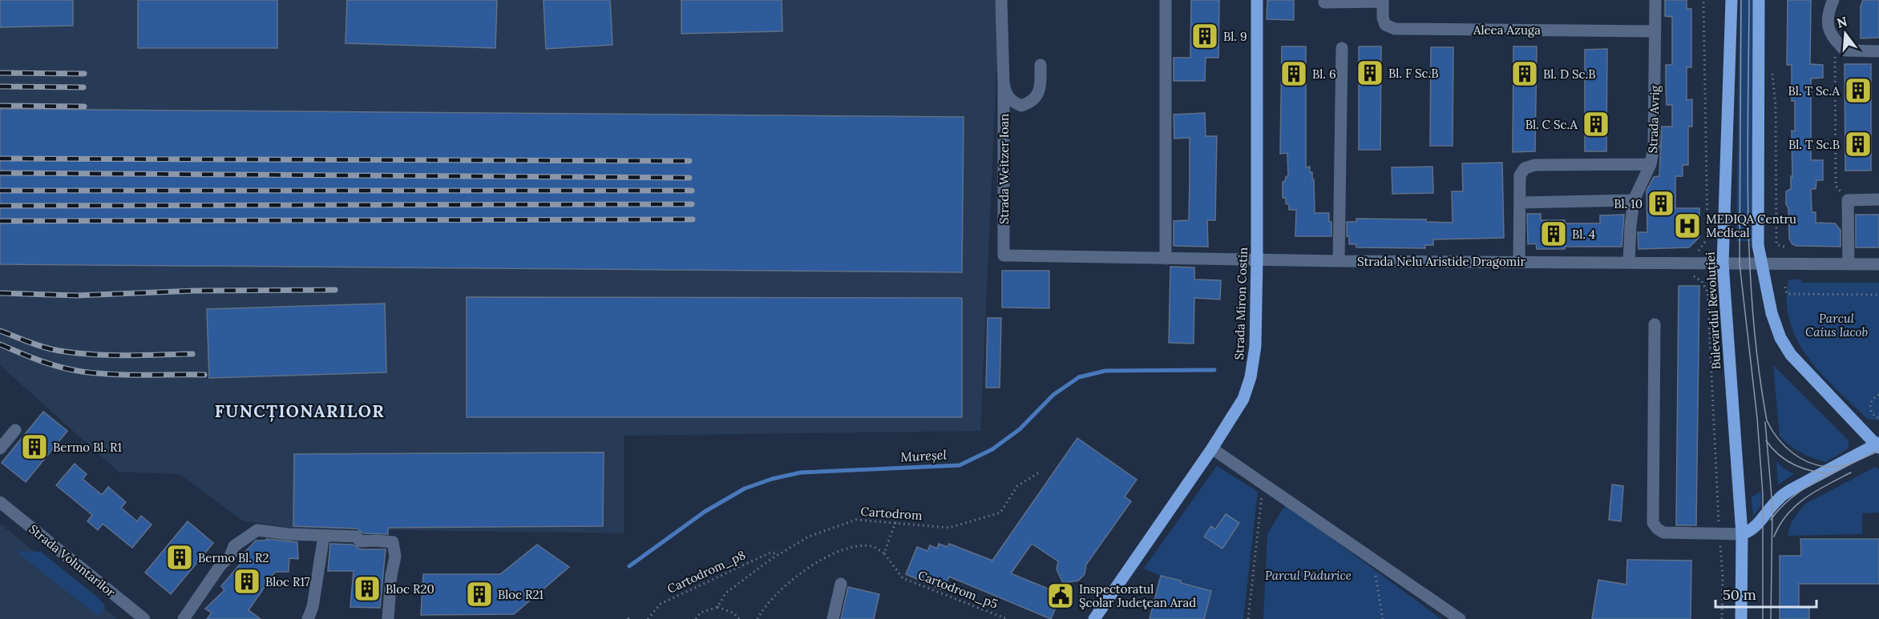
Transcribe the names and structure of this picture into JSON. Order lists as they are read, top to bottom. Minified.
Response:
{"streets":{"main road":["Strada Miron Costin","Bulevardul Revoluției"],"street":["Aleea Azuga","Strada Avrig","Strada Weitzer Ioan","Strada Nelu Aristide Dragomir","Strada Voluntarilor"],"path":["Cartodrom","Cartodrom_p8","Cartodrom_p5"]},"crossings":[["Aleea Azuga","Strada Avrig"],["Strada Avrig","Strada Nelu Aristide Dragomir"],["Strada Weitzer Ioan","Strada Nelu Aristide Dragomir"],["Strada Nelu Aristide Dragomir","Strada Miron Costin"],["Strada Nelu Aristide Dragomir","Bulevardul Revoluției"],["Cartodrom","Cartodrom_p8"]],"districts":["FUNCȚIONARILOR"],"water":["Mureșel"],"parks":["Parcul Caius Iacob","Parcul Pădurice"],"places":{"building":["Bl. 9","Bl. F Sc.B","Bl. 6","Bl. D Sc.B","Bl. T Sc.A","Bl. C Sc.A","Bl. T Sc.B","Bl. 10","Bl. 4","Bermo Bl. R1","Bermo Bl. R2","Bloc R17","Bloc R20","Bloc R21"],"hospital":["MEDIQA Centru Medical"],"public building":["Inspectoratul Şcolar Judeţean Arad"]},"scale_bar":"50 m","north":"top"}
